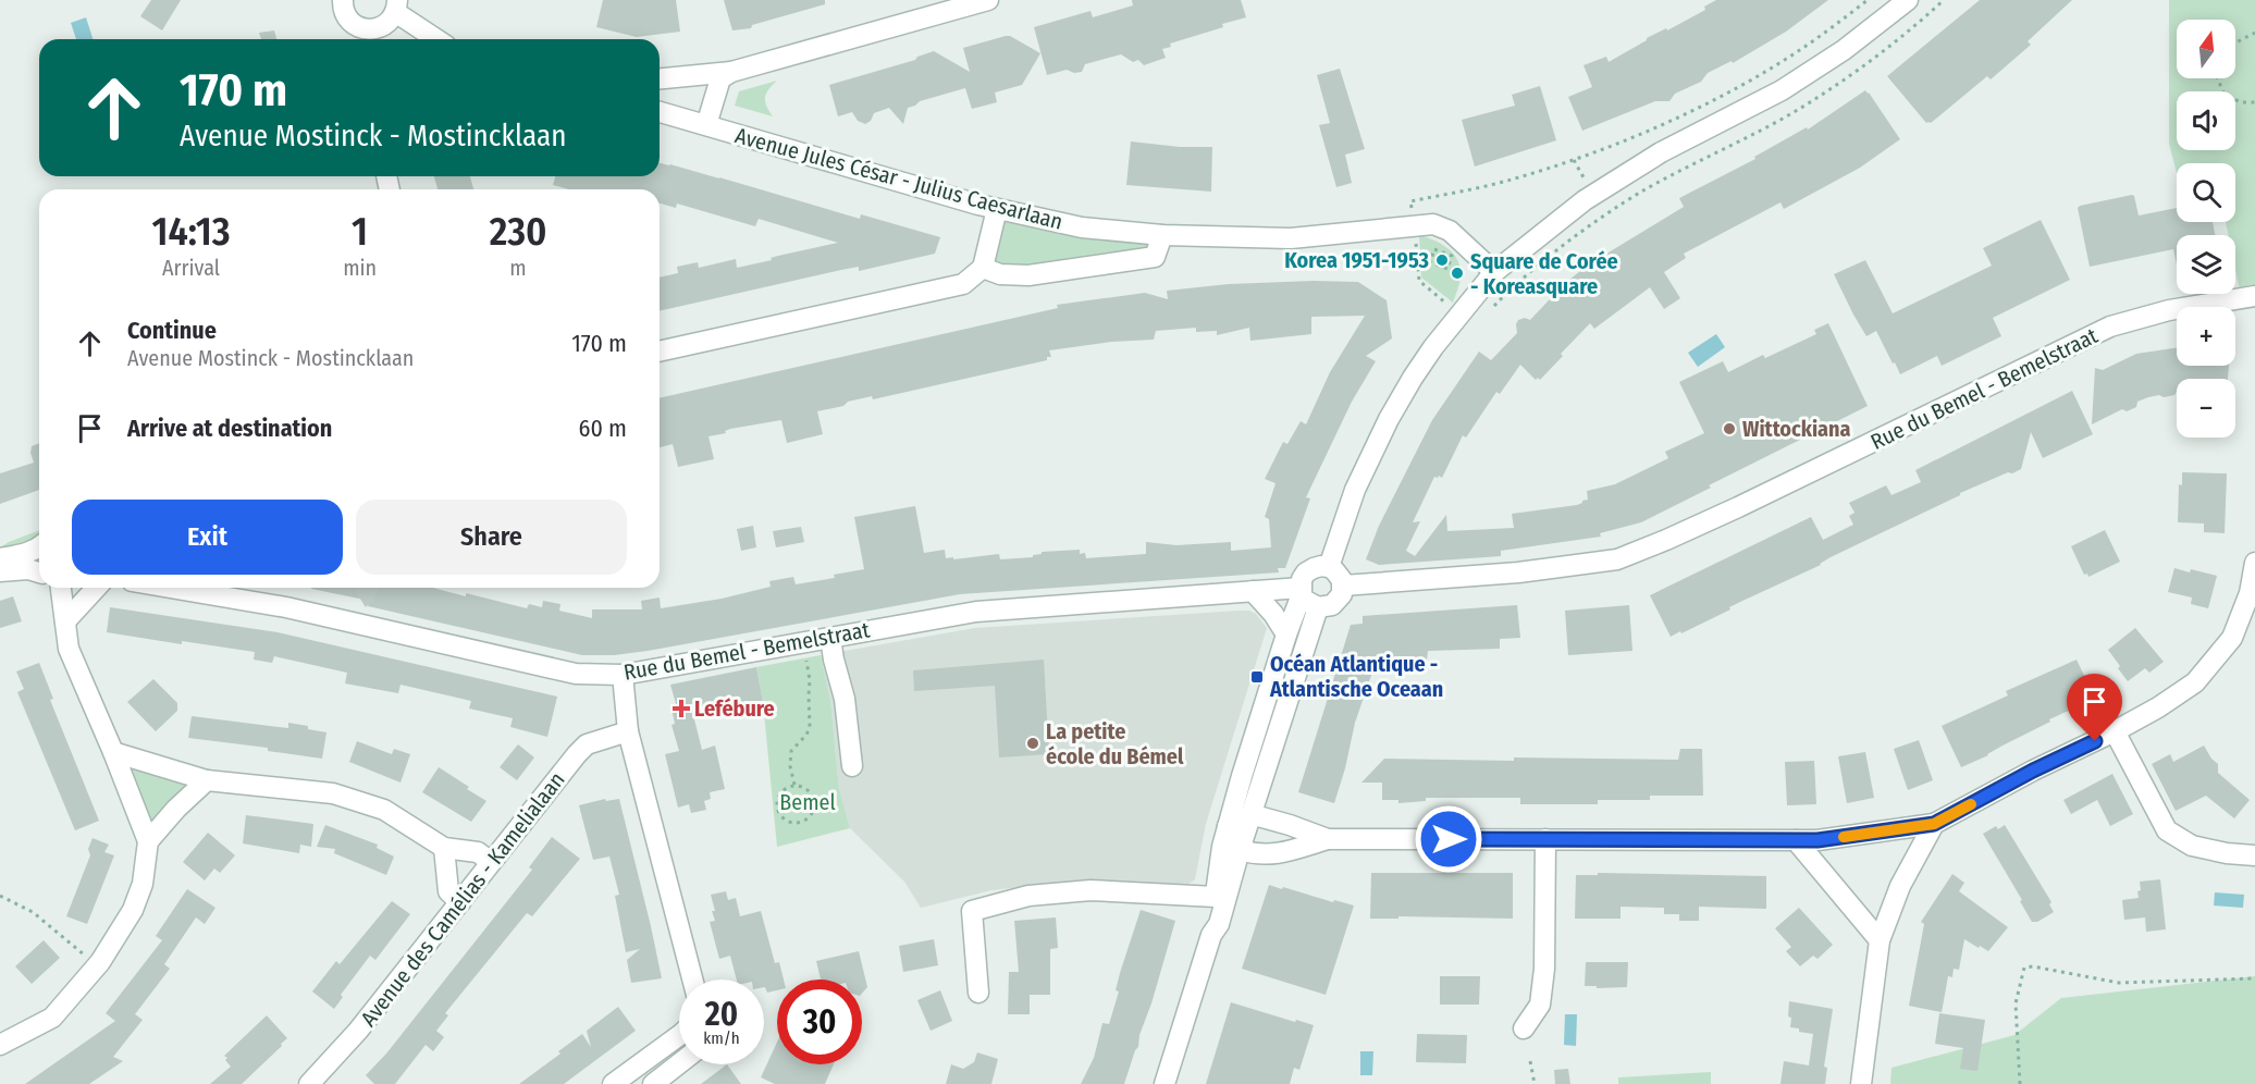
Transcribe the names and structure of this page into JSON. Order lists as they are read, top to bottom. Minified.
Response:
{"streets":{"street":["Avenue Jules César - Julius Caesarlaan","Rue du Bemel - Bemelstraat","Avenue des Camélias - Kamelialaan"]},"parks":["Bemel"],"places":{"other":["Korea 1951-1953","Square de Corée - Koreasquare","Wittockiana","La petite école du Bémel"],"transit":["Océan Atlantique - Atlantische Oceaan"],"health":["Lefébure"]},"north":"top","page":{"map_buttons":["+","−"],"turn":["170 m","Avenue Mostinck - Mostincklaan"],"eta":["14:13","Arrival","1","min","230","m"],"list":[{"name":"Continue","note":"Avenue Mostinck - Mostincklaan","value":"170 m"},{"name":"Arrive at destination","value":"60 m"}],"buttons":["Exit","Share"],"speed":"20 km/h","limit":"30"}}
